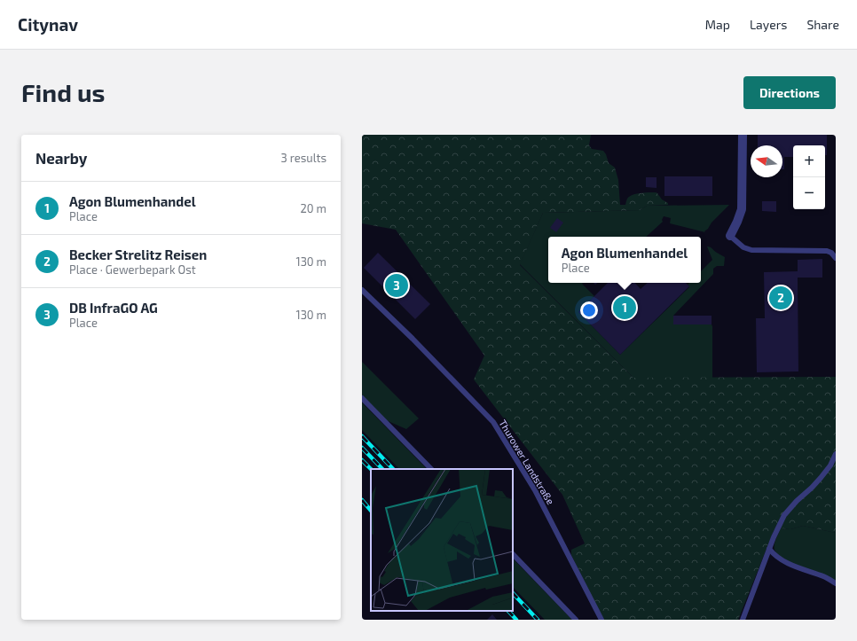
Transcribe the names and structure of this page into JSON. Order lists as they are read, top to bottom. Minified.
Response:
{"streets":{"lane":["Thurower Landstraße"]},"north":"left","page":{"header":"Citynav","nav":["Map","Layers","Share"],"buttons":"Directions","title":"Find us","heading":["Nearby","3 results"],"map_buttons":["+","−"],"list":[{"mark":"1","name":"Agon Blumenhandel","note":"Place","value":"20 m"},{"mark":"2","name":"Becker Strelitz Reisen","note":"Place · Gewerbepark Ost","value":"130 m"},{"mark":"3","name":"DB InfraGO AG","note":"Place","value":"130 m"}],"popup":["Agon Blumenhandel","Place"],"pins":["3","2","1"]}}
